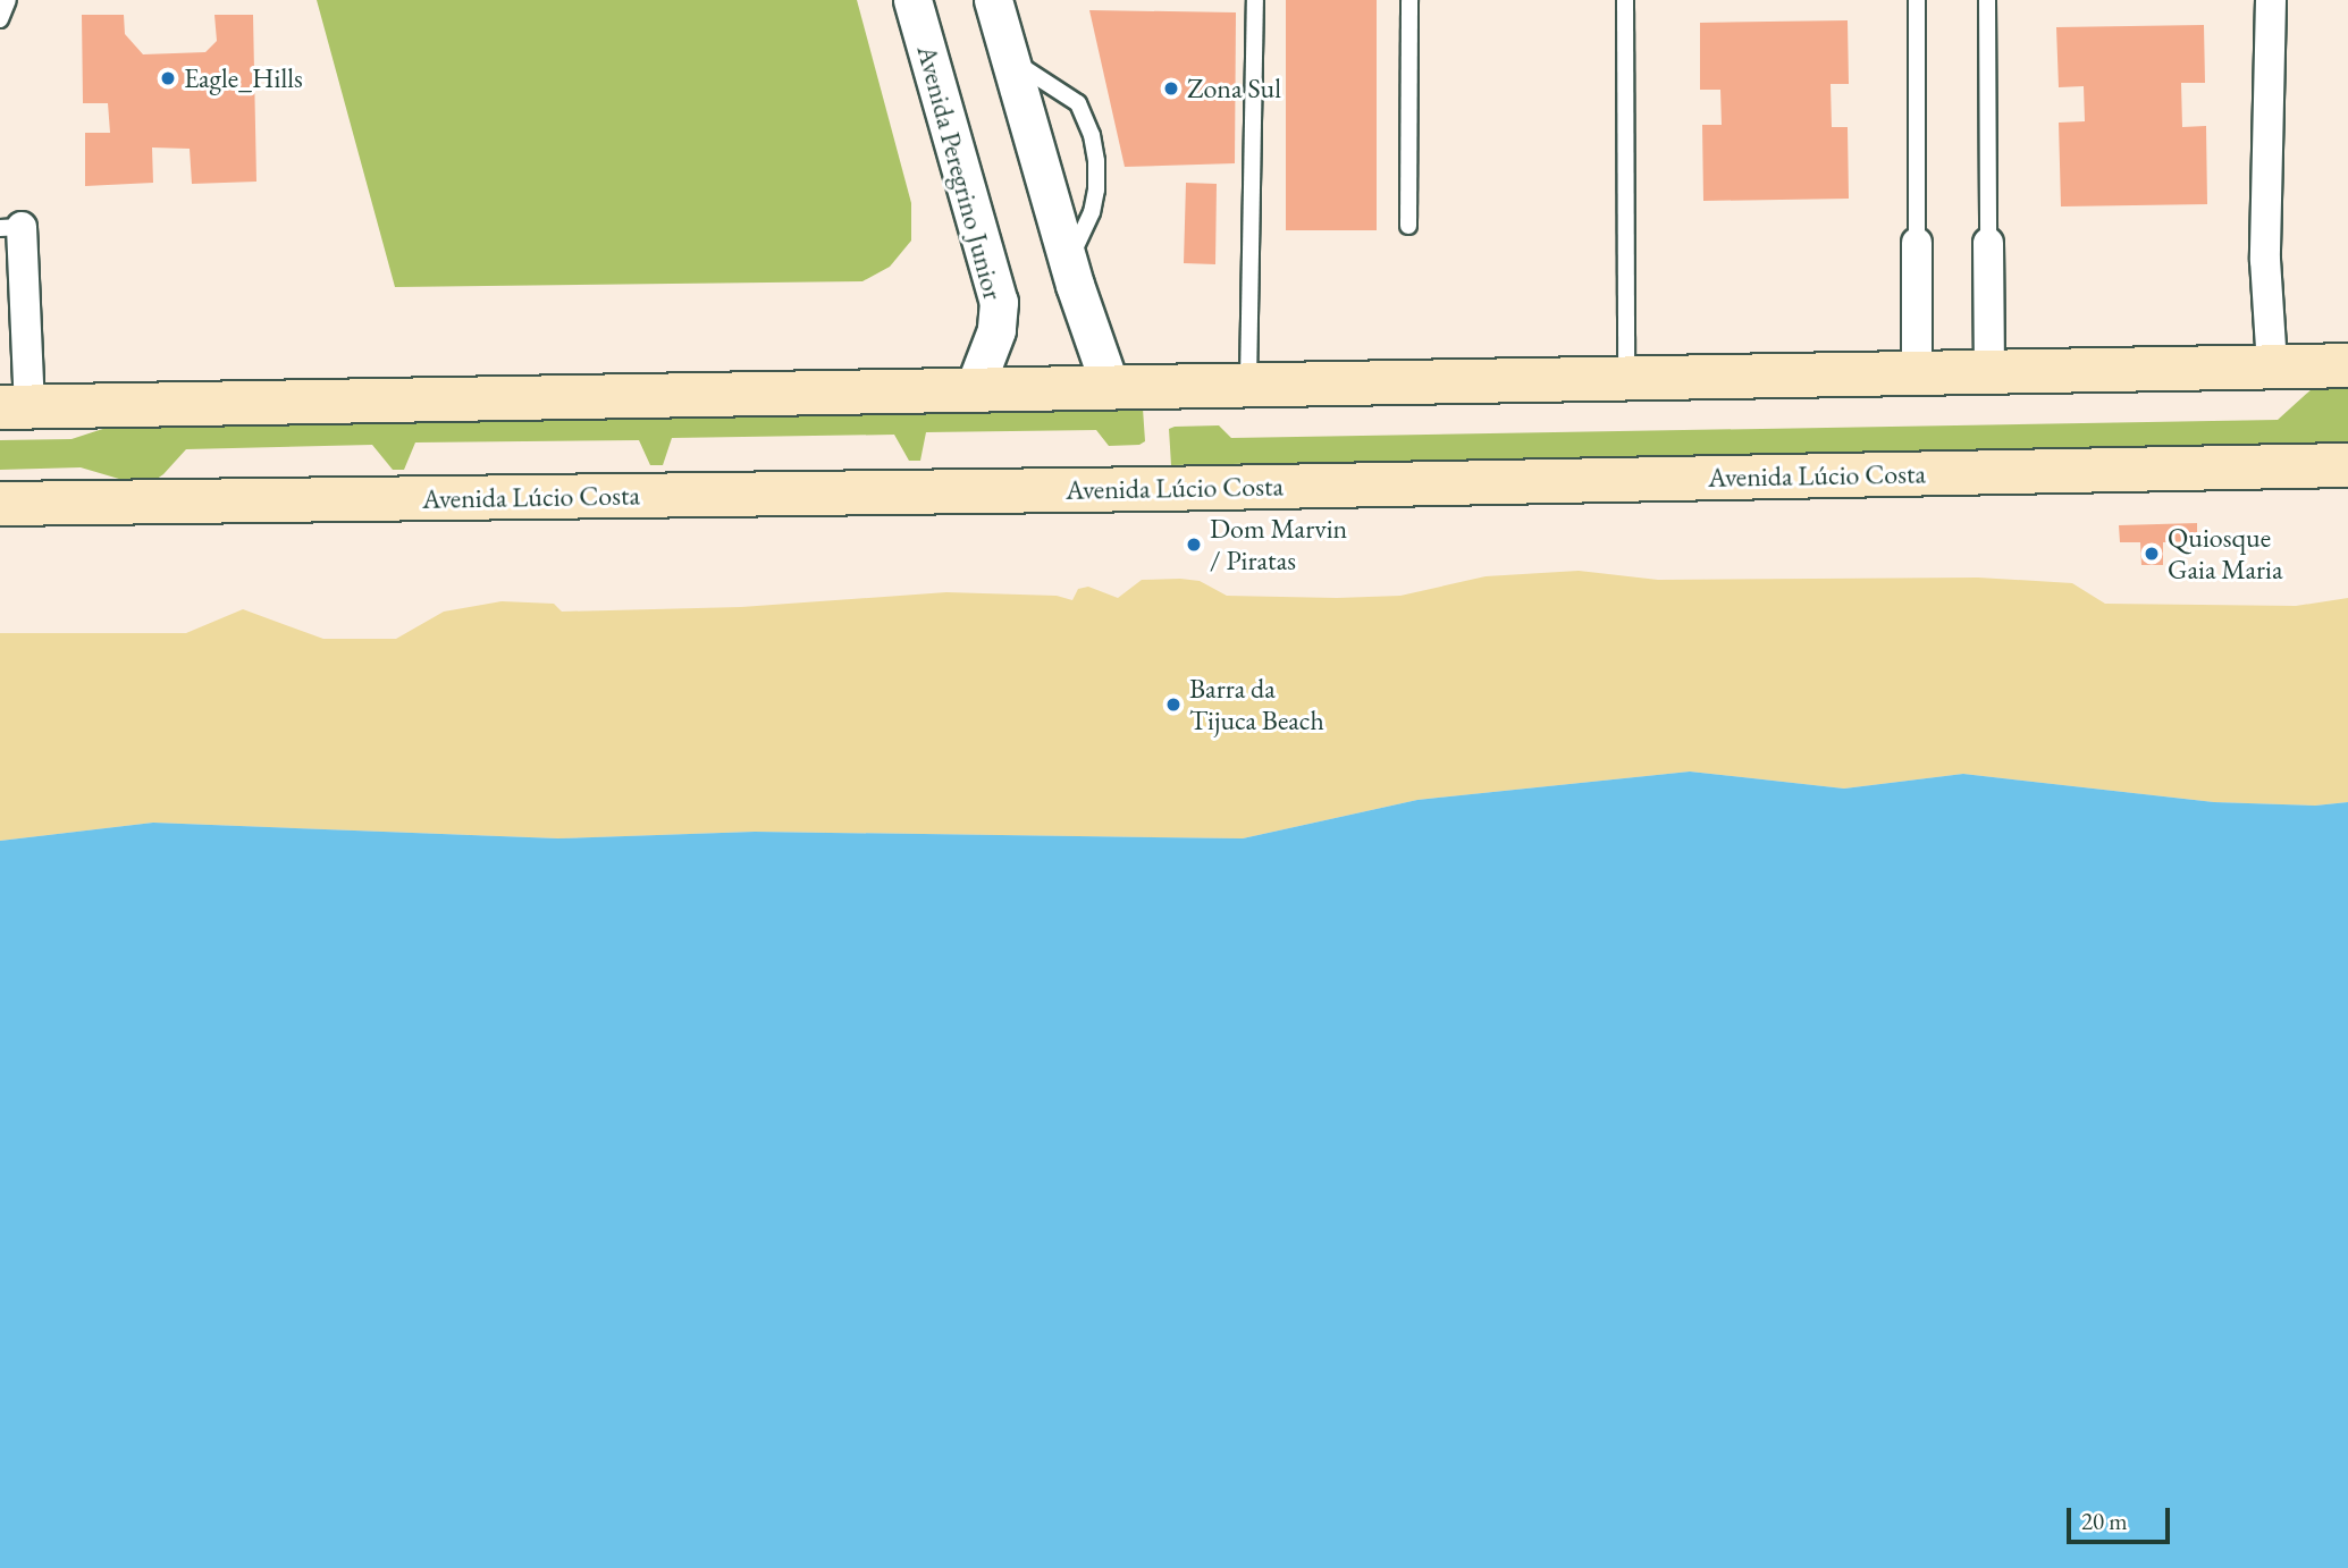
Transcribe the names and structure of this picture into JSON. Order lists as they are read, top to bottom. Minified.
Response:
{"streets":{"main road":["Avenida Lúcio Costa"],"street":["Avenida Peregrino Junior"]},"places":["Eagle_Hills","Zona Sul","Dom Marvin / Piratas","Quiosque Gaia Maria","Barra da Tijuca Beach"],"scale_bar":"20 m"}
